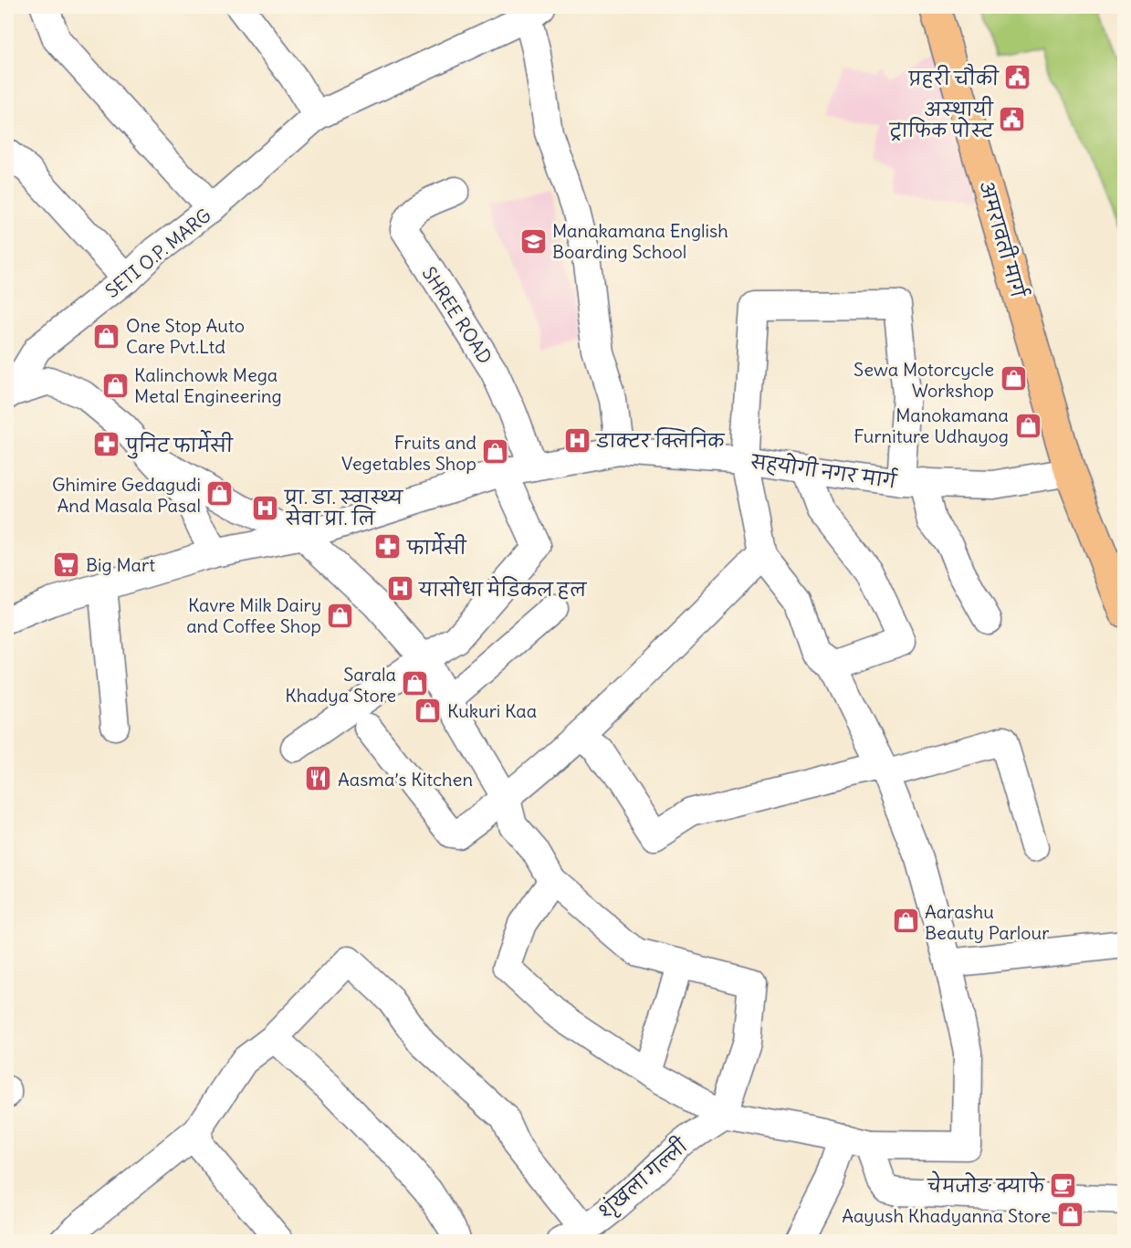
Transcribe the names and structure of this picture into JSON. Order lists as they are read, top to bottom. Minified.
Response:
{"streets":{"main road":["अमरावती मार्ग"],"street":["SETI O.P. MARG","SHREE ROAD","सहयोगी नगर मार्ग","शृंखला गल्ली"]},"crossings":[["अमरावती मार्ग","सहयोगी नगर मार्ग"],["SHREE ROAD","सहयोगी नगर मार्ग"]],"places":{"public building":["प्रहरी चौकी","अस्थायी ट्राफिक पोस्ट"],"school or university":["Manakamana English Boarding School"],"shop":["One Stop Auto Care Pvt.Ltd","Sewa Motorcycle Workshop","Kalinchowk Mega Metal Engineering","Manokamana Furniture Udhayog","Fruits and Vegetables Shop","Ghimire Gedagudi And Masala Pasal","Kavre Milk Dairy and Coffee Shop","Sarala Khadya Store","Kukuri Kaa","Aarashu Beauty Parlour","Aayush Khadyanna Store"],"hospital":["डाक्टर क्लिनिक","प्रा. डा. स्वास्थ्य सेवा प्रा. लि","यासोधा मेडिकल हल"],"pharmacy":["पुनिट फार्मेसी","फार्मेसी"],"supermarket":["Big Mart"],"restaurant":["Aasma’s Kitchen"],"cafe":["चेमजोङ क्याफे"]}}
